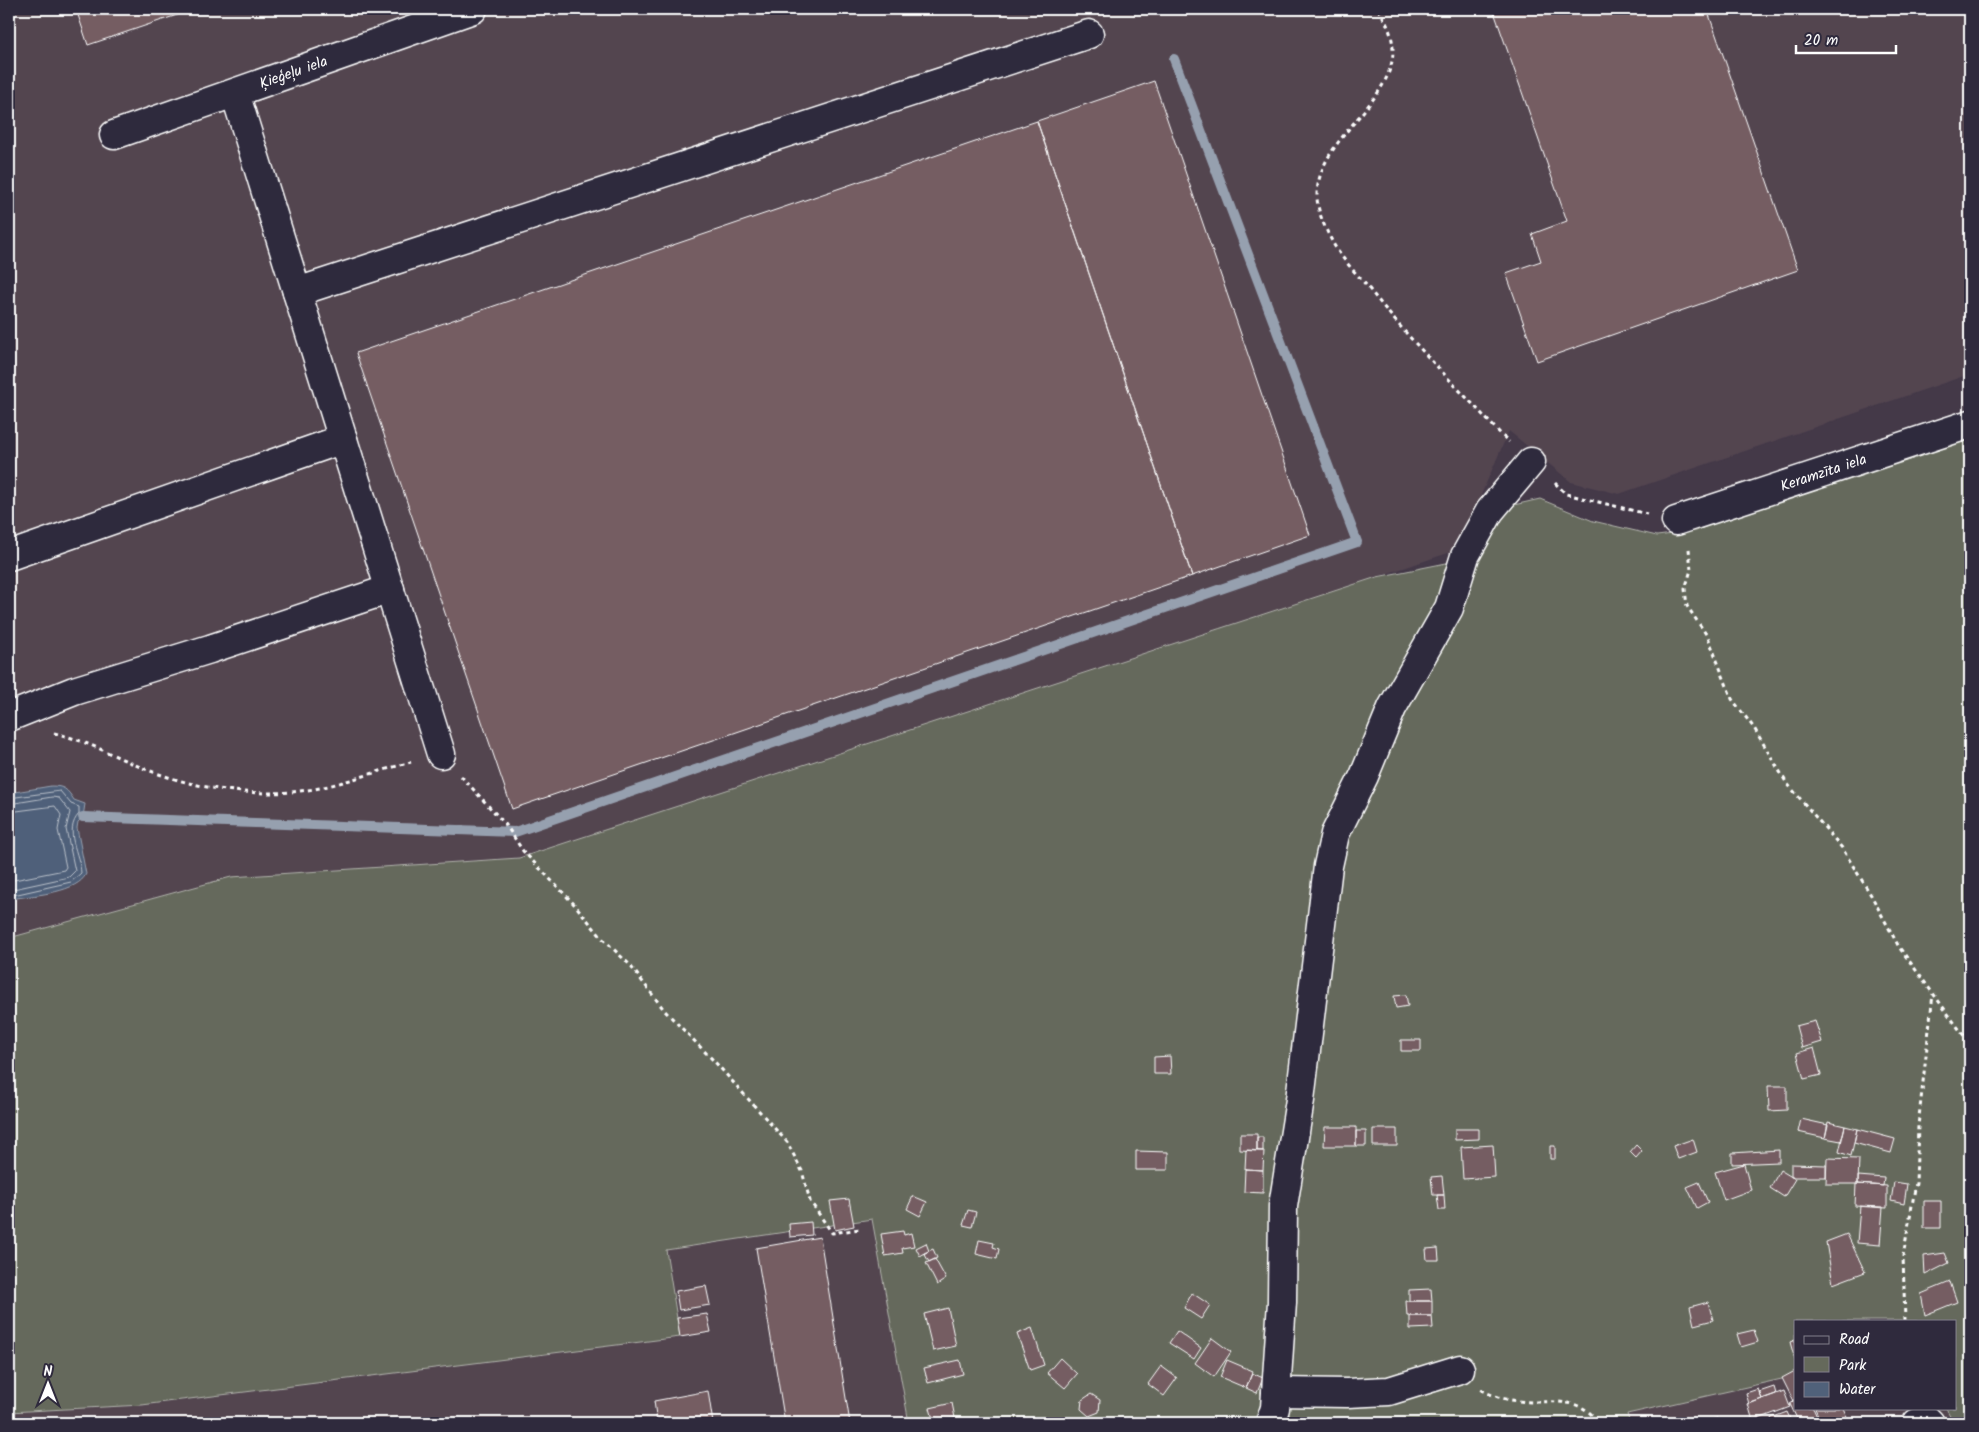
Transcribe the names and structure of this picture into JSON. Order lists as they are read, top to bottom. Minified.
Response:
{"streets":{"street":["Ķieģeļu iela","Keramzīta iela"]},"legend":["Road","Park","Water"],"scale_bar":"20 m","north":"top"}
